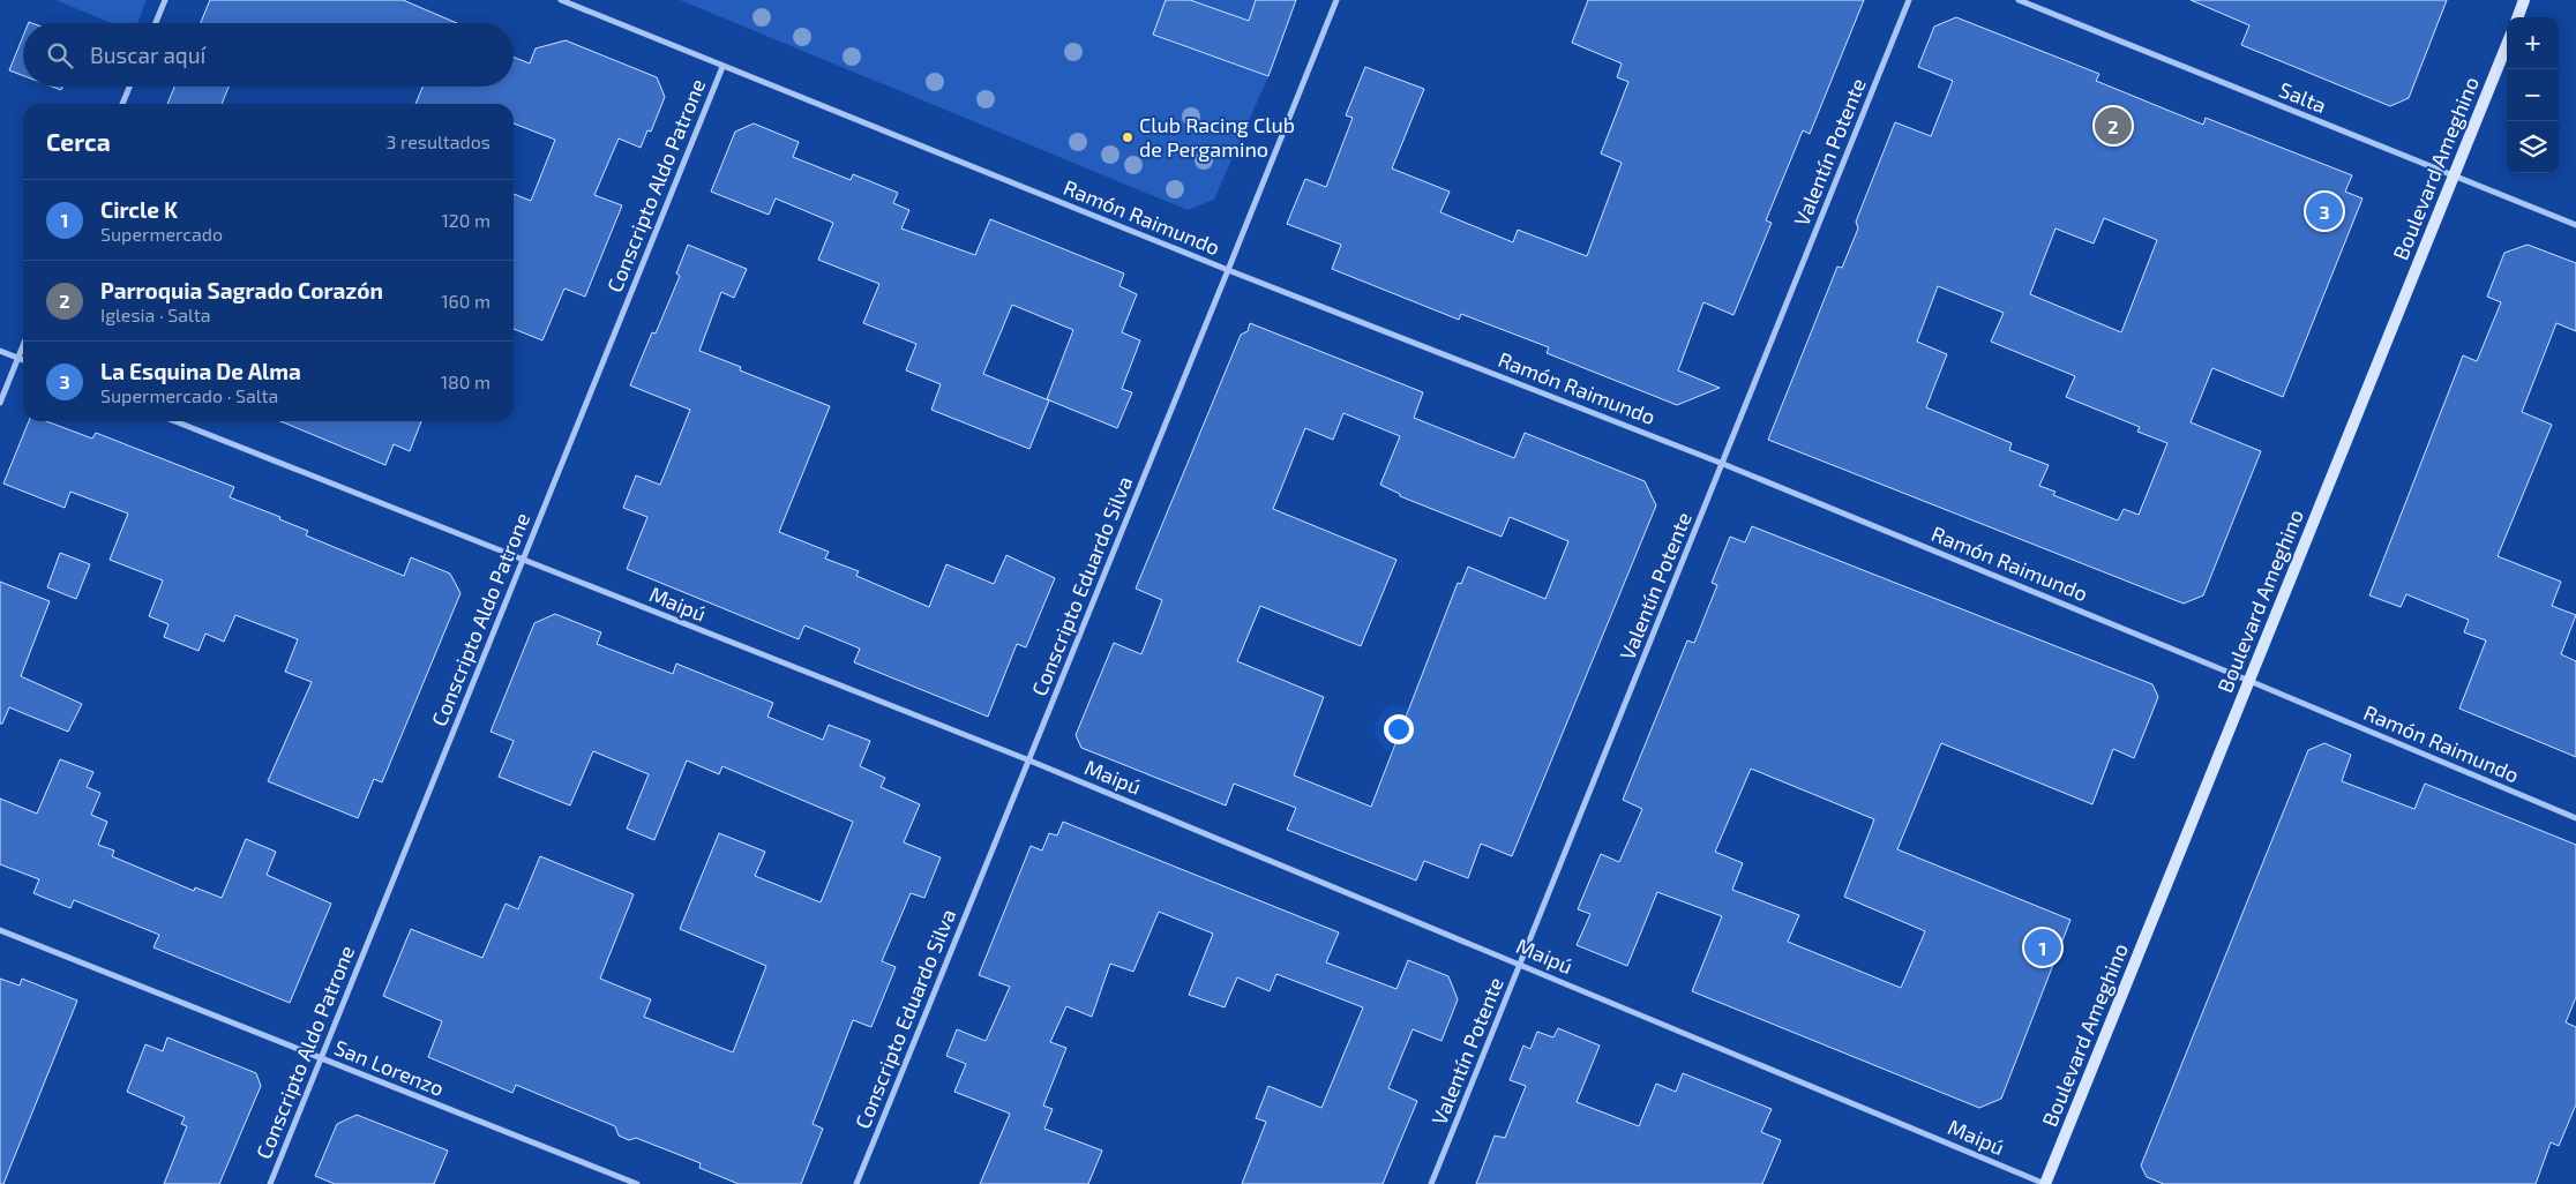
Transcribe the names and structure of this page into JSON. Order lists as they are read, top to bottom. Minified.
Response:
{"streets":{"main road":["Boulevard Ameghino"],"street":["Salta","Valentín Potente","Conscripto Aldo Patrone","Ramón Raimundo","Conscripto Eduardo Silva","Maipú","San Lorenzo"]},"crossings":[["Salta","Boulevard Ameghino"],["Valentín Potente","Ramón Raimundo"],["Valentín Potente","Maipú"],["Boulevard Ameghino","Ramón Raimundo"],["Boulevard Ameghino","Maipú"],["Conscripto Aldo Patrone","Ramón Raimundo"],["Conscripto Aldo Patrone","Maipú"],["Conscripto Aldo Patrone","San Lorenzo"],["Ramón Raimundo","Conscripto Eduardo Silva"],["Conscripto Eduardo Silva","Maipú"]],"places":["Club Racing Club de Pergamino"],"page":{"map_buttons":["+","−"],"search":"Buscar aquí","heading":["Cerca","3 resultados"],"pins":["2","3","1"],"list":[{"mark":"1","name":"Circle K","note":"Supermercado","value":"120 m"},{"mark":"2","name":"Parroquia Sagrado Corazón","note":"Iglesia · Salta","value":"160 m"},{"mark":"3","name":"La Esquina De Alma","note":"Supermercado · Salta","value":"180 m"}]}}
